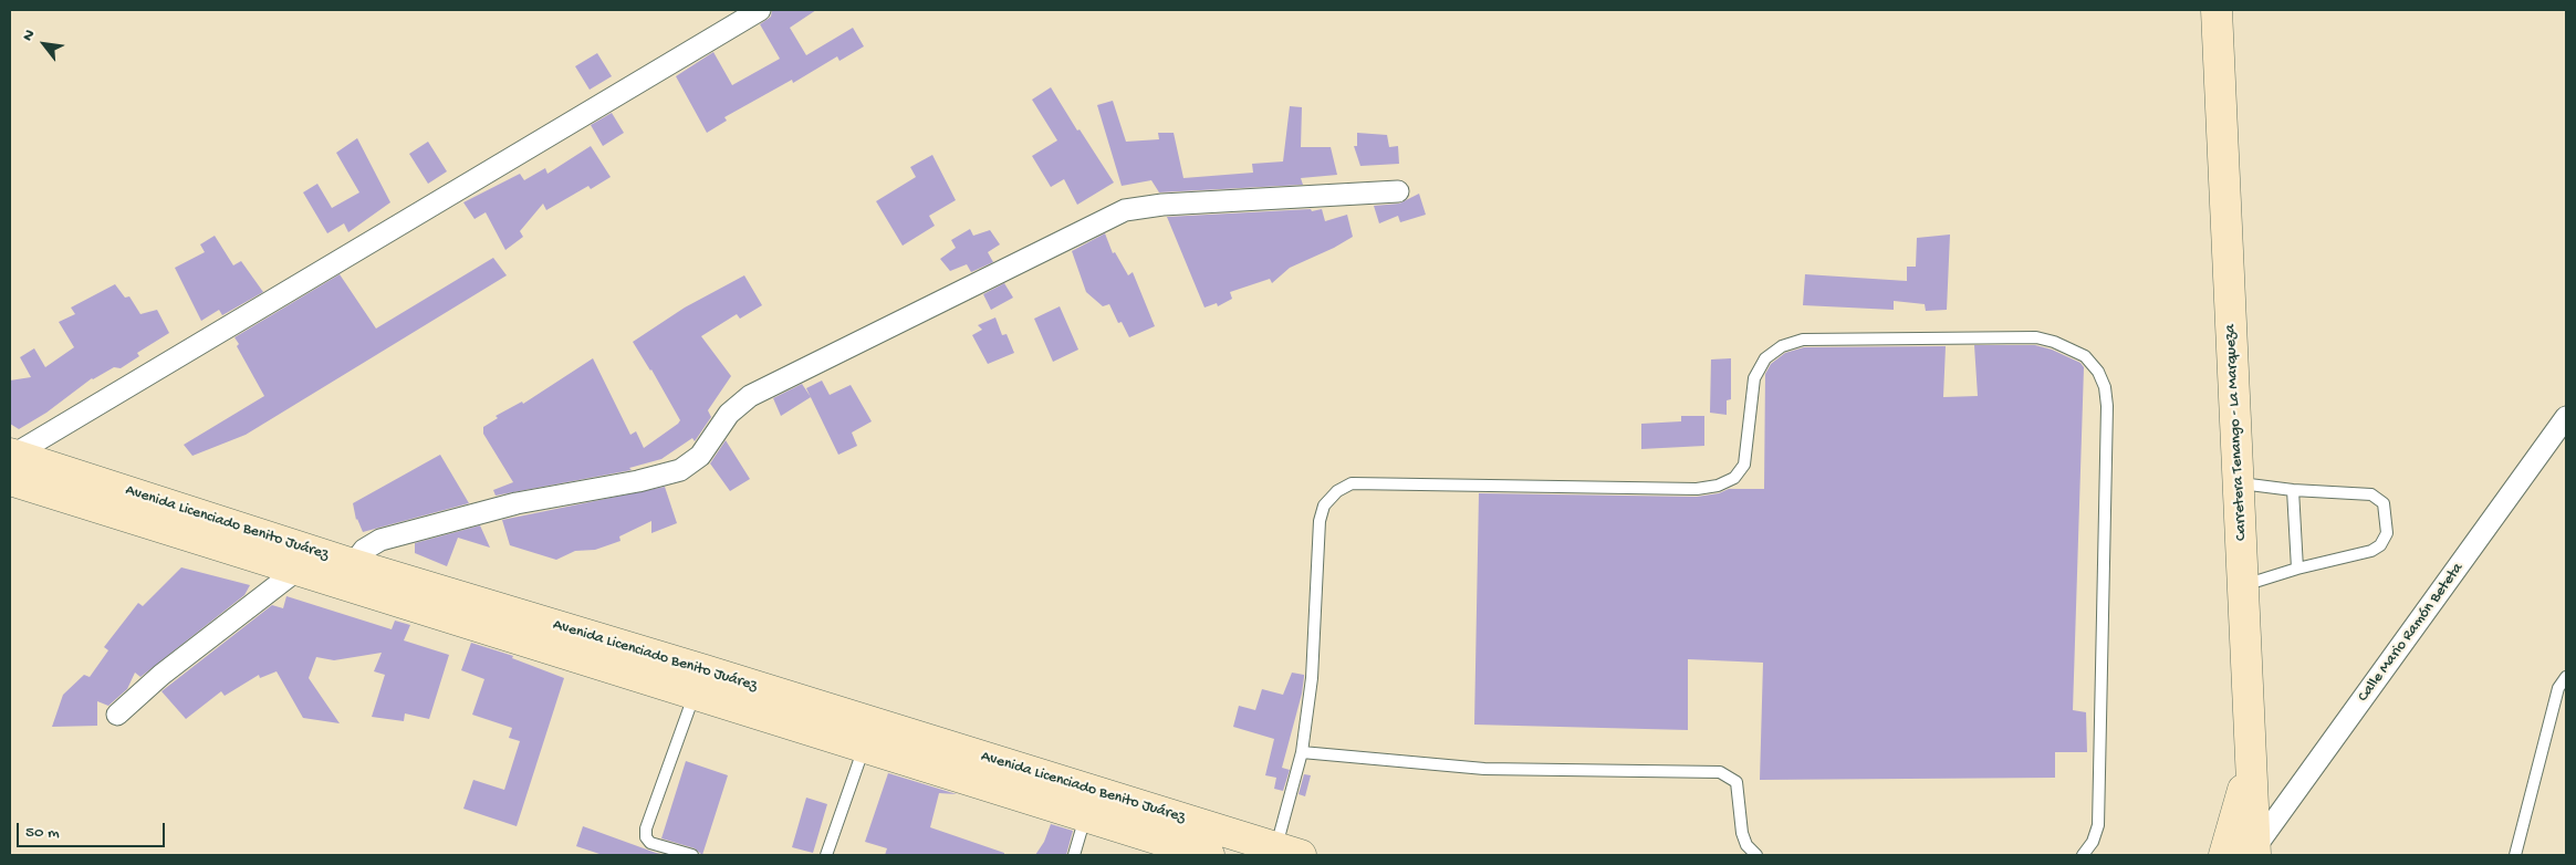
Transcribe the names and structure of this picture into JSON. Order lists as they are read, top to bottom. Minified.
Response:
{"streets":{"main road":["Carretera Tenango - La Marqueza","Avenida Licenciado Benito Juárez"],"street":["Calle Mario Ramón Beteta"]},"crossings":[["Carretera Tenango - La Marqueza","Calle Mario Ramón Beteta"]],"scale_bar":"50 m","north":"top left"}
